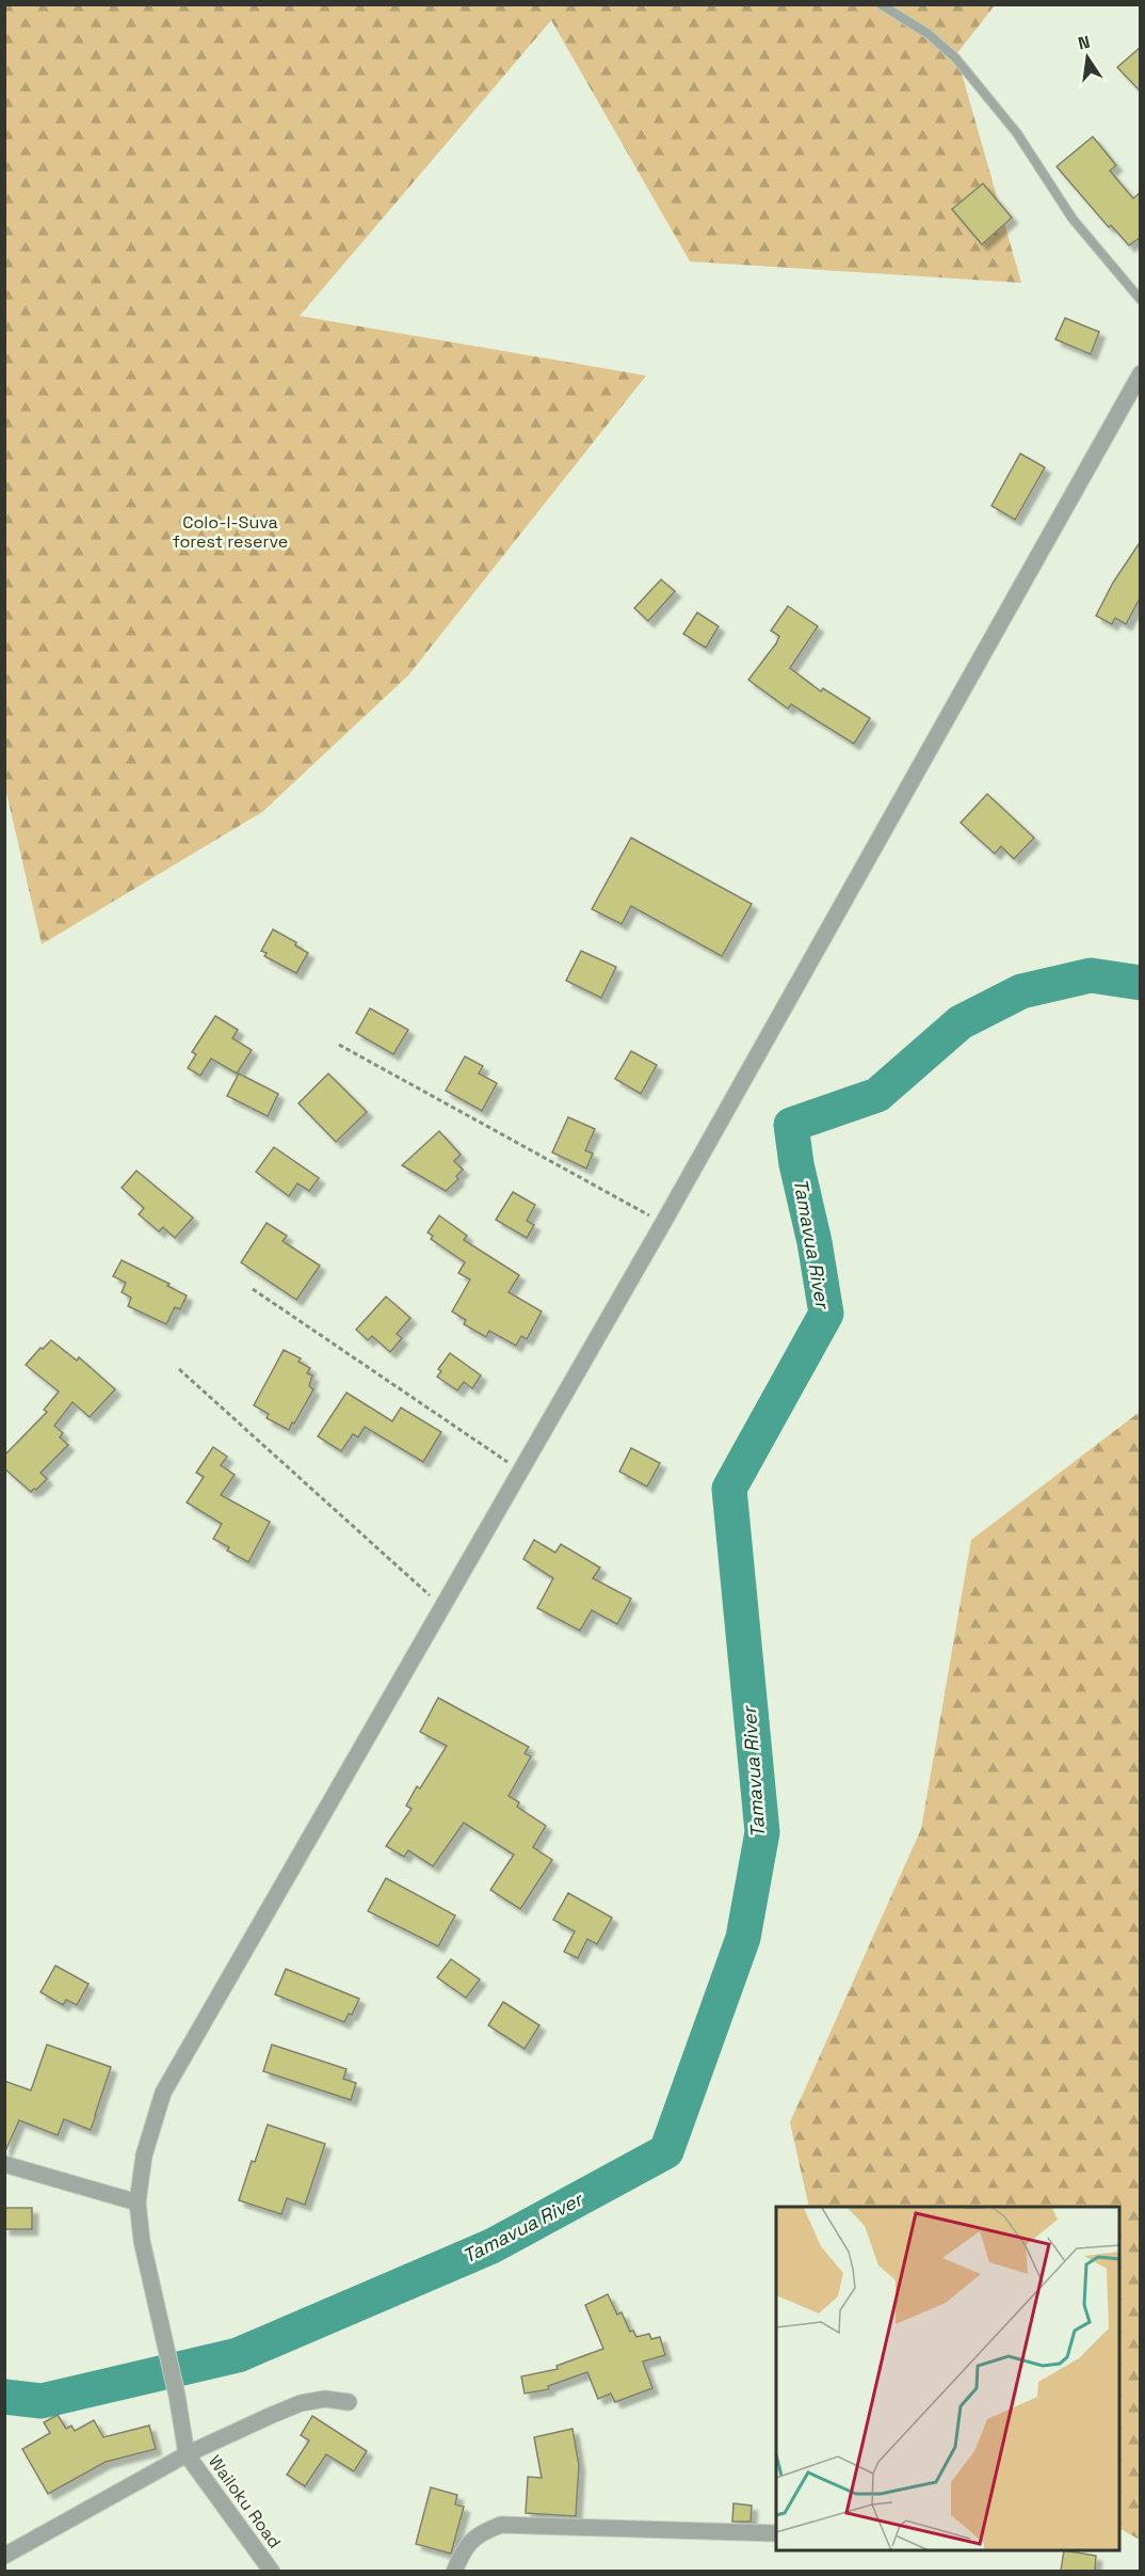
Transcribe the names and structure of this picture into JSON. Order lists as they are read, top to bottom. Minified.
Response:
{"streets":{"street":["Wailoku Road"]},"water":["Tamavua River"],"parks":["Colo-I-Suva forest reserve"],"north":"top"}
